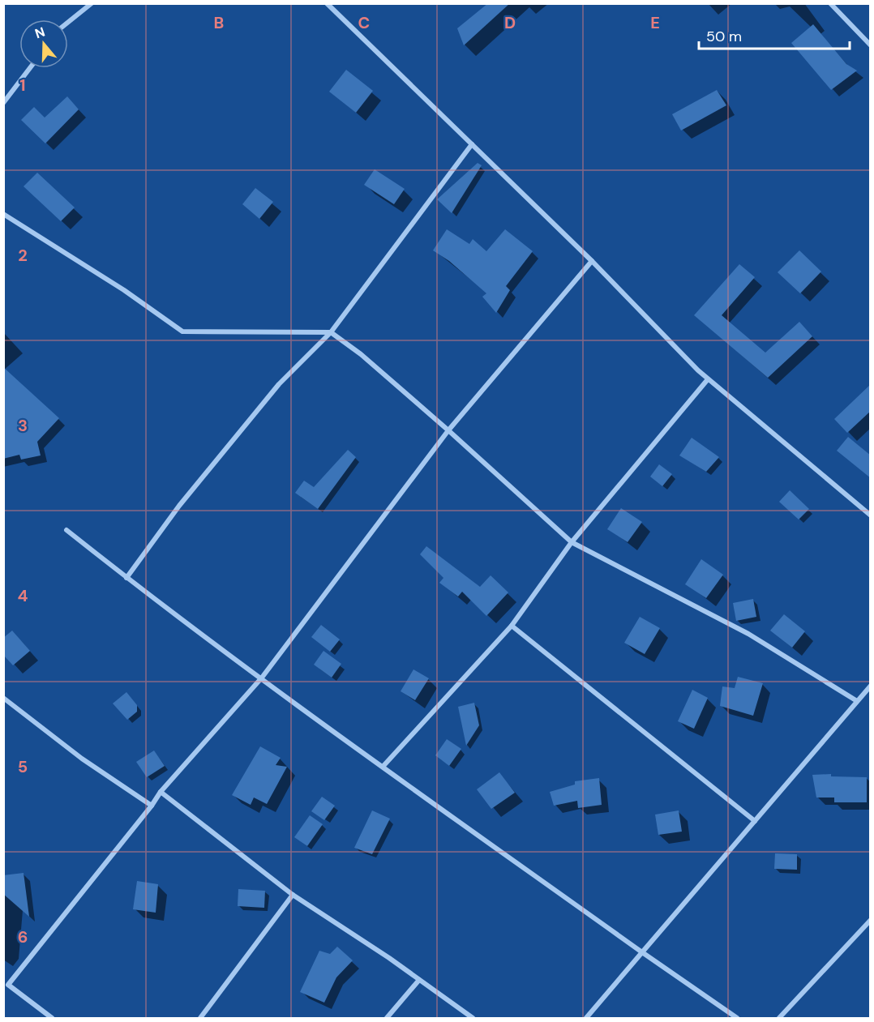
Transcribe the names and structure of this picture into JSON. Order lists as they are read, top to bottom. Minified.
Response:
{"scale_bar":"50 m","north":"top","grid":{"columns":["B","C","D","E"],"rows":["1","2","3","4","5","6"]}}
